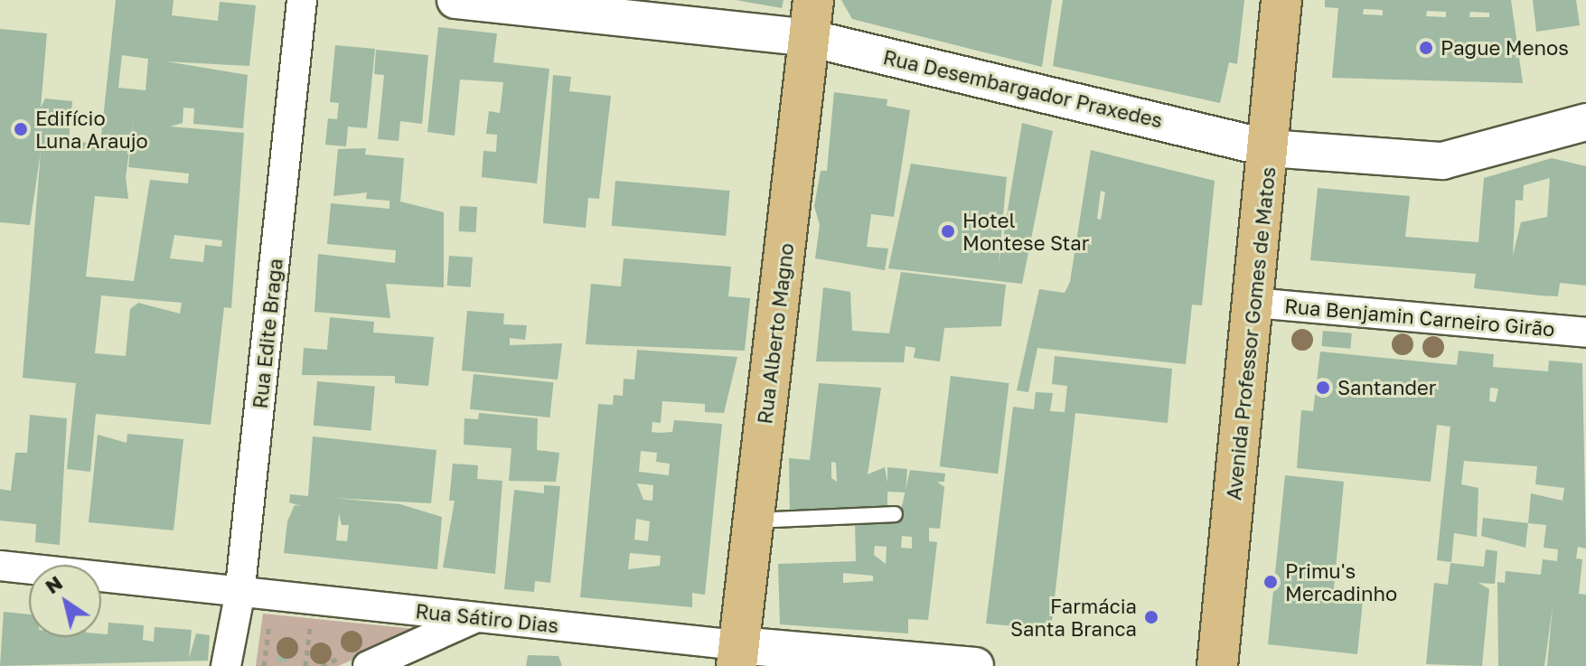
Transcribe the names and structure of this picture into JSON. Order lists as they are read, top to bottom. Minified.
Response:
{"streets":{"main road":["Rua Alberto Magno","Avenida Professor Gomes de Matos"],"street":["Rua Desembargador Praxedes","Rua Benjamin Carneiro Girão","Rua Edite Braga","Rua Sátiro Dias"]},"crossings":[["Rua Desembargador Praxedes","Rua Alberto Magno"],["Rua Desembargador Praxedes","Avenida Professor Gomes de Matos"],["Rua Benjamin Carneiro Girão","Avenida Professor Gomes de Matos"],["Rua Edite Braga","Rua Sátiro Dias"],["Rua Alberto Magno","Rua Sátiro Dias"]],"places":["Pague Menos","Edifício Luna Araujo","Hotel Montese Star","Santander","Primu's Mercadinho","Farmácia Santa Branca"],"north":"top left"}
